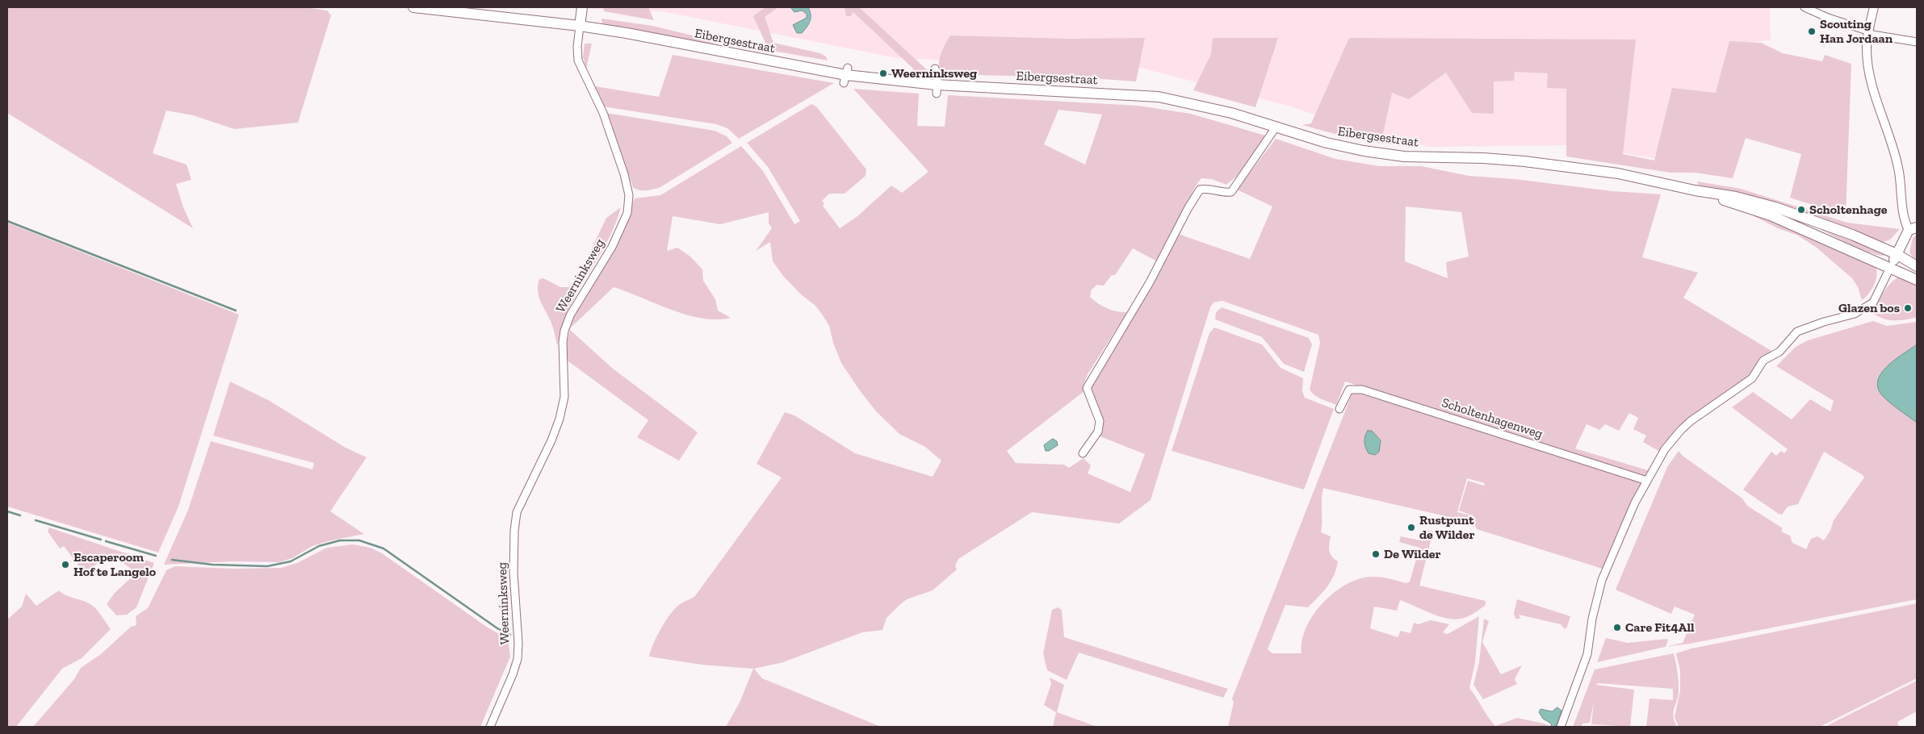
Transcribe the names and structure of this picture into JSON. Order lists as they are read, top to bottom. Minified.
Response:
{"streets":{"main road":["Eibergsestraat"],"street":["Weerninksweg","Scholtenhagenweg"]},"crossings":[["Eibergsestraat","Weerninksweg"]],"places":["Scouting Han Jordaan","Weerninksweg","Scholtenhage","Glazen bos","Rustpunt de Wilder","De Wilder","Escaperoom Hof te Langelo","Care Fit4All"]}
